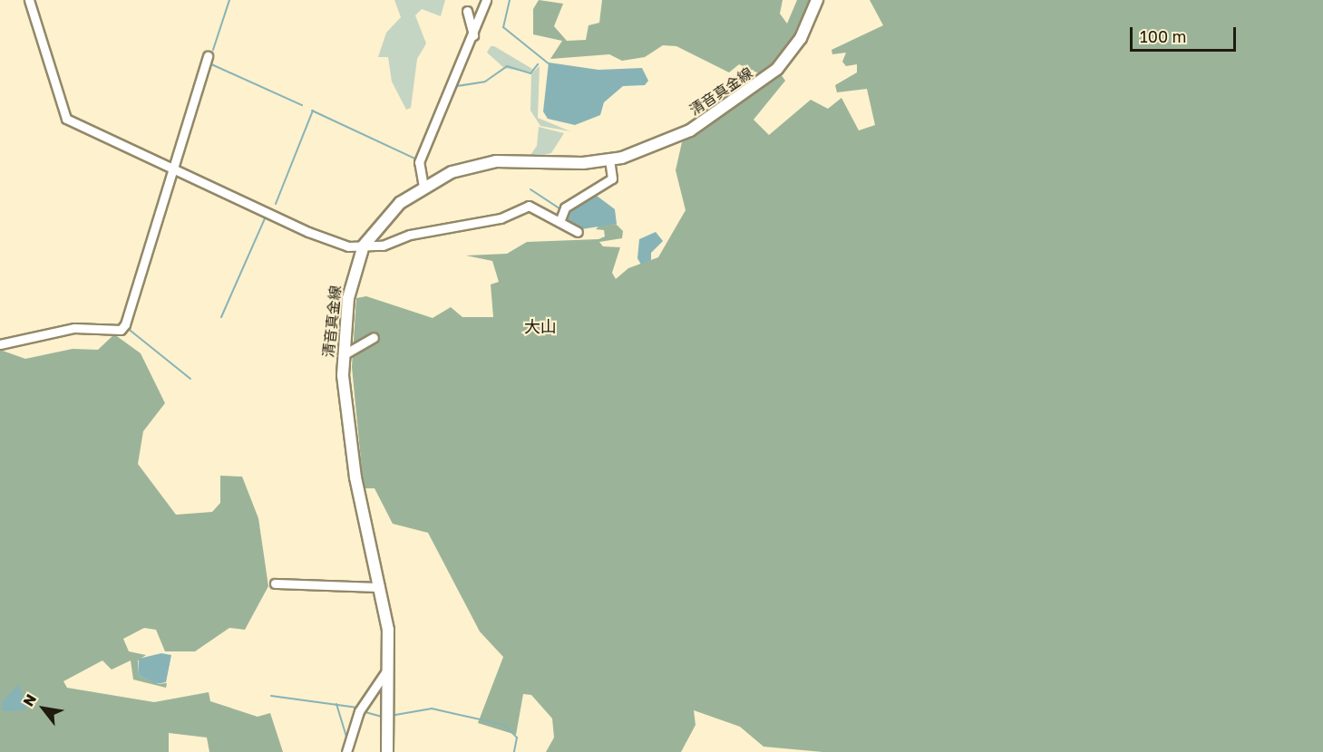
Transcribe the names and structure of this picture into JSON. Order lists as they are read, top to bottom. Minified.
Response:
{"streets":{"main road":["清音真金線"]},"districts":["大山"],"scale_bar":"100 m","north":"top left"}
